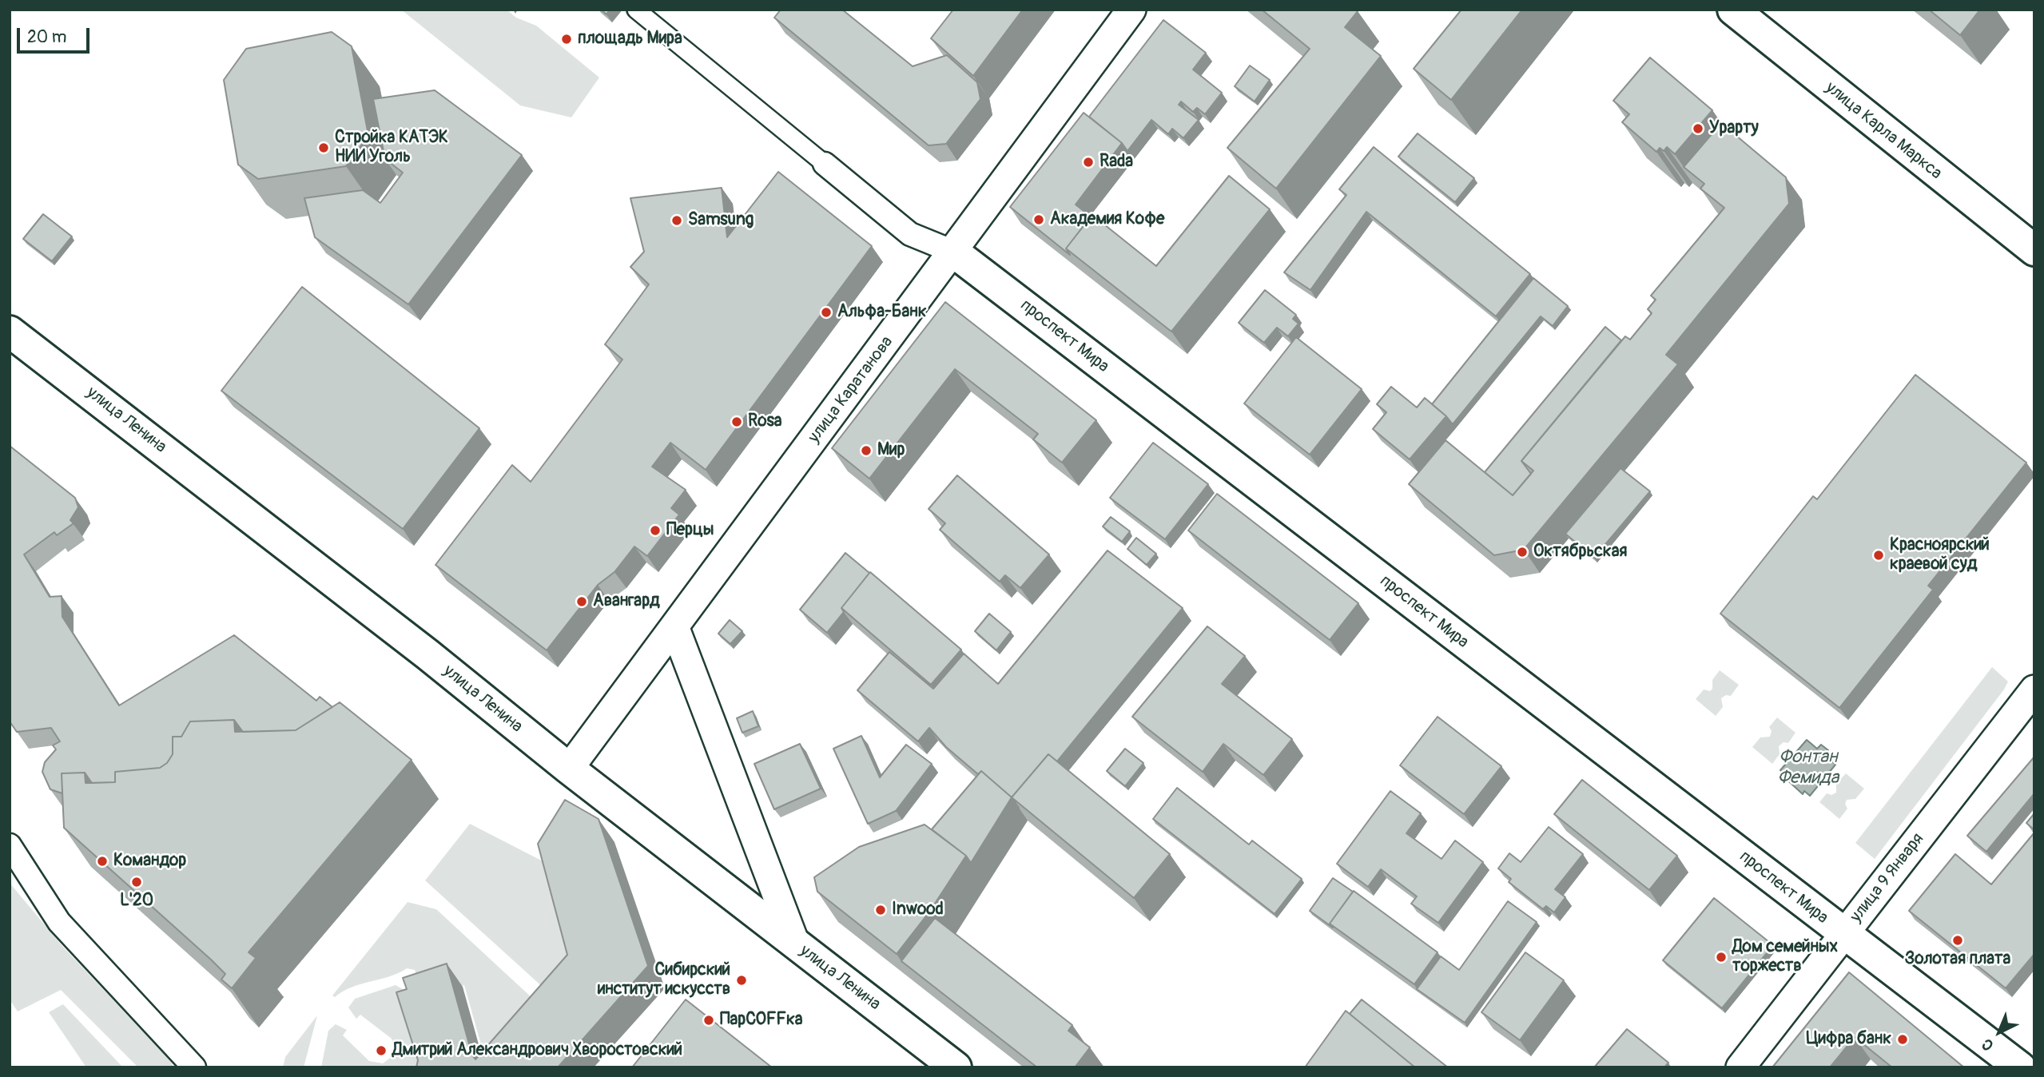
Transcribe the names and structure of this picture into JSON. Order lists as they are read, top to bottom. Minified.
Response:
{"streets":{"main road":["улица Карла Маркса","проспект Мира","улица Ленина"],"street":["улица Каратанова","улица 9 Января"]},"crossings":[["проспект Мира","улица Каратанова"],["проспект Мира","улица 9 Января"],["улица Каратанова","улица Ленина"]],"water":["Фонтан Фемида"],"places":["площадь Мира","Урарту","Стройка КАТЭК НИИ Уголь","Rada","Академия Кофе","Samsung","Альфа-Банк","Rosa","Мир","Перцы","Октябрьская","Красноярский краевой суд","Авангард","Командор","L'20","Inwood","Золотая плата","Дом семейных торжеств","Сибирский институт искусств","ПарCOFFка","Цифра банк","Дмитрий Александрович Хворостовский"],"scale_bar":"20 m","north":"bottom left"}
